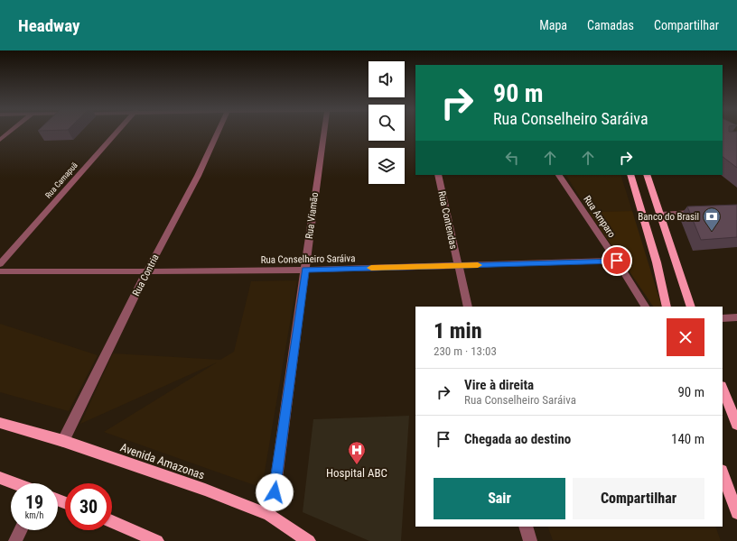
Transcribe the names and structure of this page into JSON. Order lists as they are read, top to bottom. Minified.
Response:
{"streets":{"main road":["Avenida Amazonas"],"street":["Rua Camapuã","Rua Viamão","Rua Amparo","Rua Contendas","Rua Conselheiro Saráiva","Rua Contria"]},"crossings":[["Rua Viamão","Rua Conselheiro Saráiva"],["Rua Viamão","Avenida Amazonas"],["Rua Amparo","Rua Conselheiro Saráiva"],["Rua Contendas","Rua Conselheiro Saráiva"],["Rua Conselheiro Saráiva","Rua Contria"],["Rua Contria","Avenida Amazonas"]],"places":{"bank":["Banco do Brasil"],"hospital":["Hospital ABC"]},"page":{"header":"Headway","nav":["Mapa","Camadas","Compartilhar"],"turn":["90 m","Rua Conselheiro Saráiva"],"heading":["1 min","230 m · 13:03"],"list":[{"name":"Vire à direita","note":"Rua Conselheiro Saráiva","value":"90 m"},{"name":"Chegada ao destino","value":"140 m"}],"buttons":["Sair","Compartilhar"],"speed":"19 km/h","limit":"30"}}
